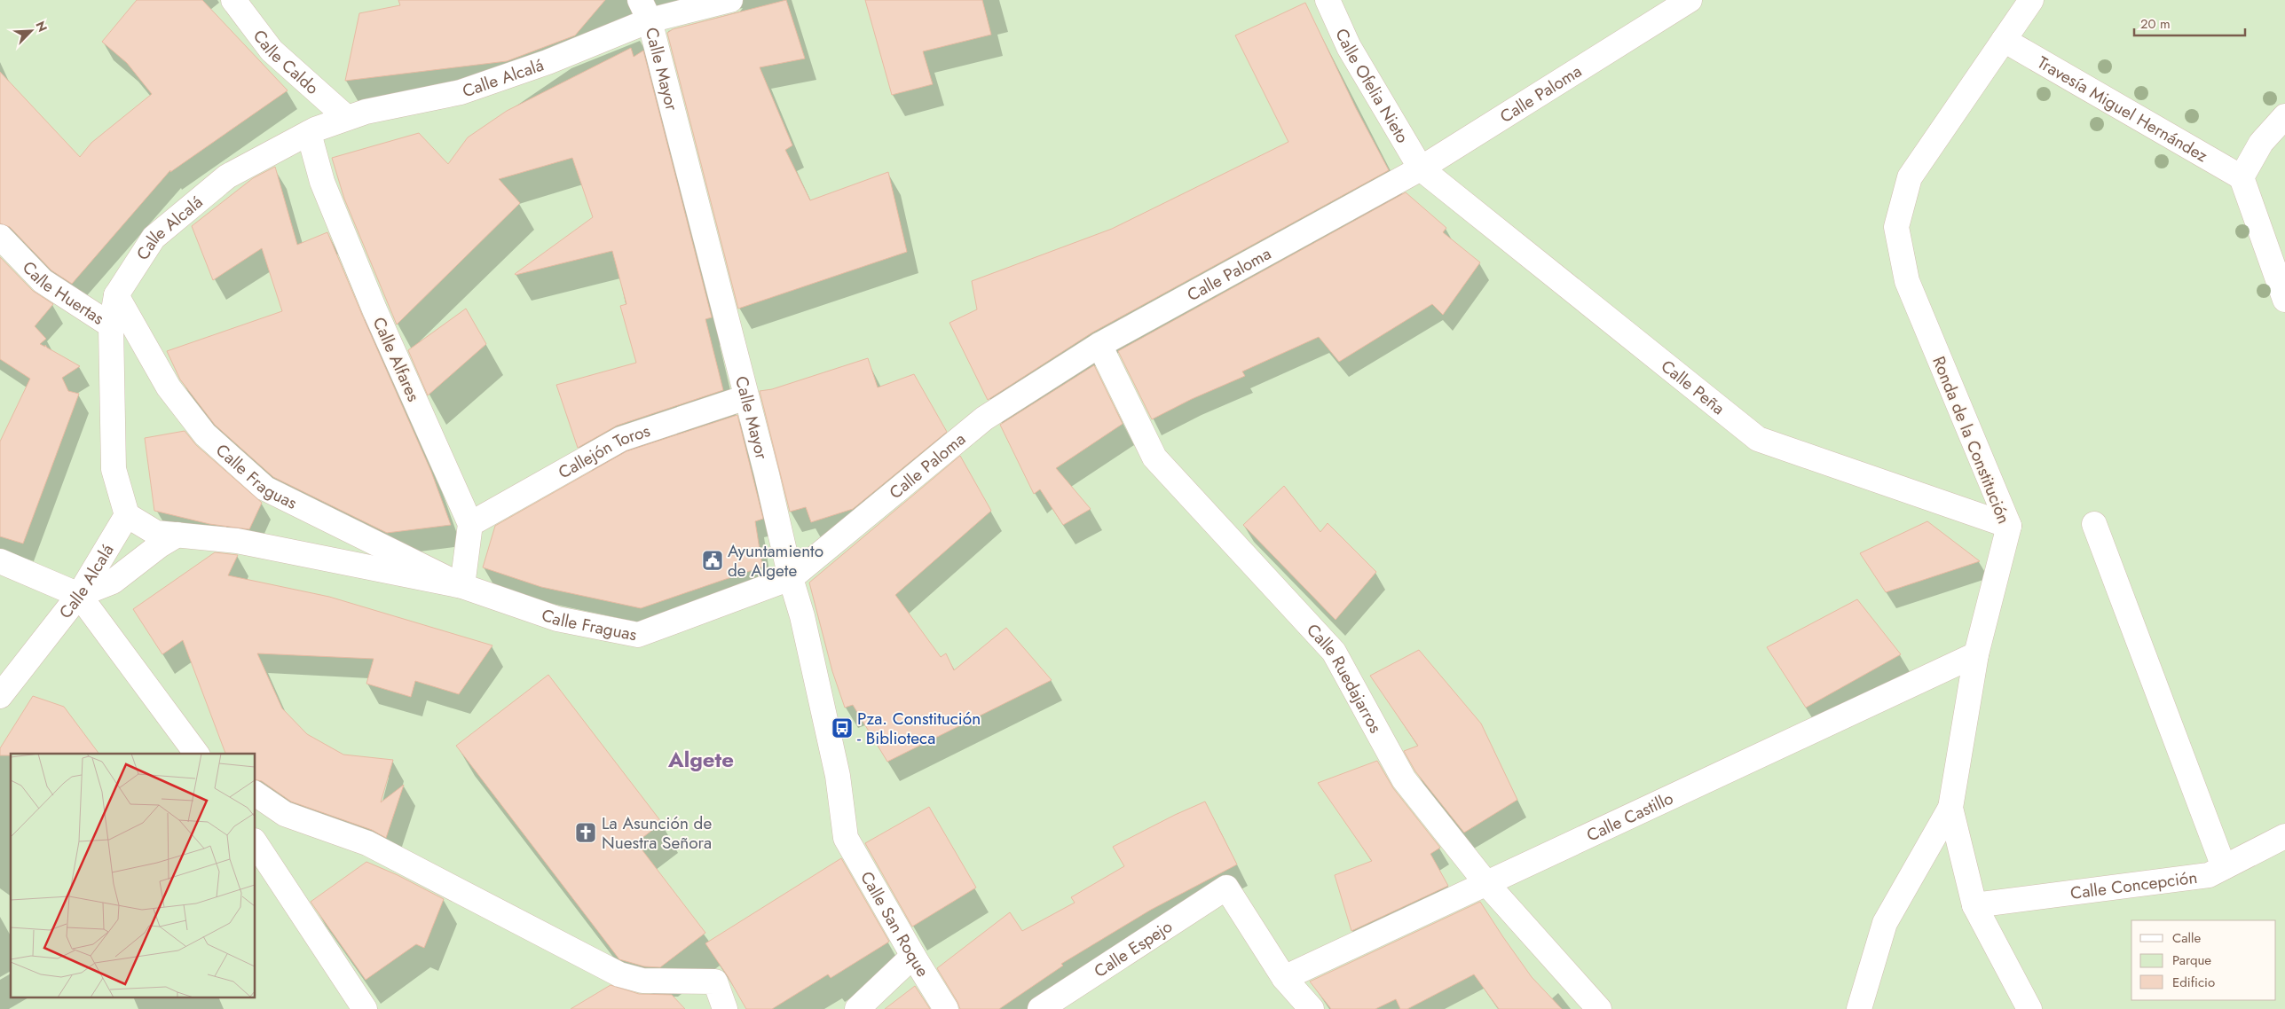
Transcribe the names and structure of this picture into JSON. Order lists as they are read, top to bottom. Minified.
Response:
{"streets":{"street":["Calle Caldo","Calle Mayor","Calle Alcalá","Calle Ofelia Nieto","Calle Paloma","Travesía Miguel Hernández","Calle Huertas","Calle Alfares","Calle Peña","Ronda de la Constitución","Callejón Toros","Calle Fraguas","Calle Ruedajarros","Calle Castillo","Calle Concepción","Calle San Roque","Calle Espejo"]},"crossings":[["Calle Caldo","Calle Alcalá"],["Calle Mayor","Calle Alcalá"],["Calle Mayor","Calle Paloma"],["Calle Mayor","Callejón Toros"],["Calle Mayor","Calle Fraguas"],["Calle Mayor","Calle San Roque"],["Calle Alcalá","Calle Huertas"],["Calle Alcalá","Calle Alfares"],["Calle Alcalá","Calle Fraguas"],["Calle Ofelia Nieto","Calle Paloma"],["Calle Ofelia Nieto","Calle Peña"],["Calle Paloma","Calle Peña"],["Calle Paloma","Calle Fraguas"],["Calle Paloma","Calle Ruedajarros"],["Travesía Miguel Hernández","Ronda de la Constitución"],["Calle Alfares","Callejón Toros"],["Calle Peña","Ronda de la Constitución"],["Ronda de la Constitución","Calle Castillo"],["Ronda de la Constitución","Calle Concepción"],["Calle Ruedajarros","Calle Castillo"],["Calle Castillo","Calle Espejo"]],"districts":["Algete"],"places":{"public building":["Ayuntamiento de Algete"],"bus stop":["Pza. Constitución - Biblioteca"],"church":["La Asunción de Nuestra Señora"]},"legend":["Calle","Parque","Edificio"],"scale_bar":"20 m","north":"top right"}
